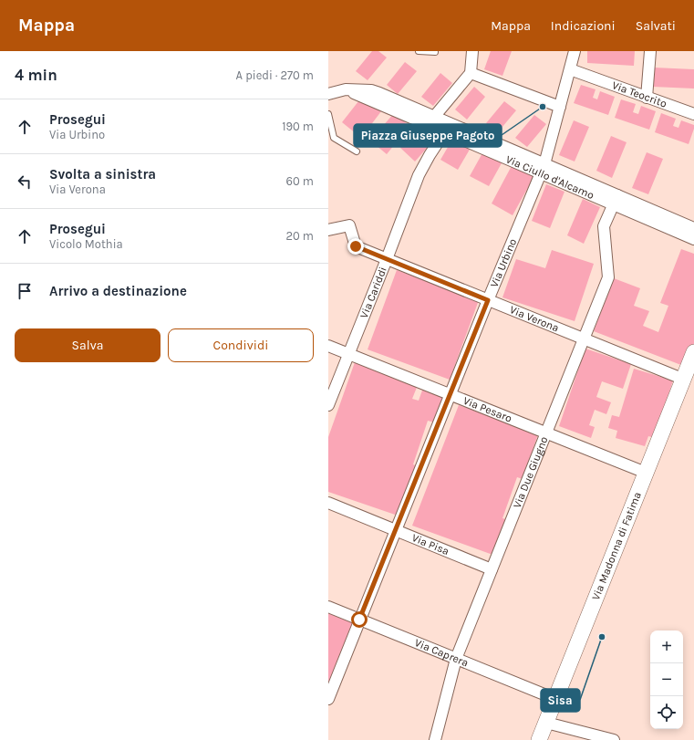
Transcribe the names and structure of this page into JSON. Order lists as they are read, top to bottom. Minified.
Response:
{"streets":{"street":["Via Teocrito","Via Ciullo d'Alcamo","Via Urbino","Via Cariddi","Via Verona","Via Pesaro","Via Due Giugno","Via Pisa","Via Madonna di Fatima","Via Caprera"]},"crossings":[["Via Teocrito","Via Urbino"],["Via Ciullo d'Alcamo","Via Urbino"],["Via Ciullo d'Alcamo","Via Cariddi"],["Via Ciullo d'Alcamo","Via Due Giugno"],["Via Urbino","Via Verona"],["Via Urbino","Via Pesaro"],["Via Urbino","Via Pisa"],["Via Urbino","Via Caprera"],["Via Cariddi","Via Verona"],["Via Cariddi","Via Pesaro"],["Via Verona","Via Due Giugno"],["Via Verona","Via Madonna di Fatima"],["Via Pesaro","Via Due Giugno"],["Via Pesaro","Via Madonna di Fatima"],["Via Due Giugno","Via Pisa"],["Via Due Giugno","Via Caprera"],["Via Madonna di Fatima","Via Caprera"]],"places":["Piazza Giuseppe Pagoto","Sisa"],"page":{"header":"Mappa","nav":["Mappa","Indicazioni","Salvati"],"heading":["4 min","A piedi · 270 m"],"list":[["Prosegui","Via Urbino","190 m"],["Svolta a sinistra","Via Verona","60 m"],["Prosegui","Vicolo Mothia","20 m"],"Arrivo a destinazione"],"buttons":["Salva","Condividi"],"map_buttons":["+","−"]}}
